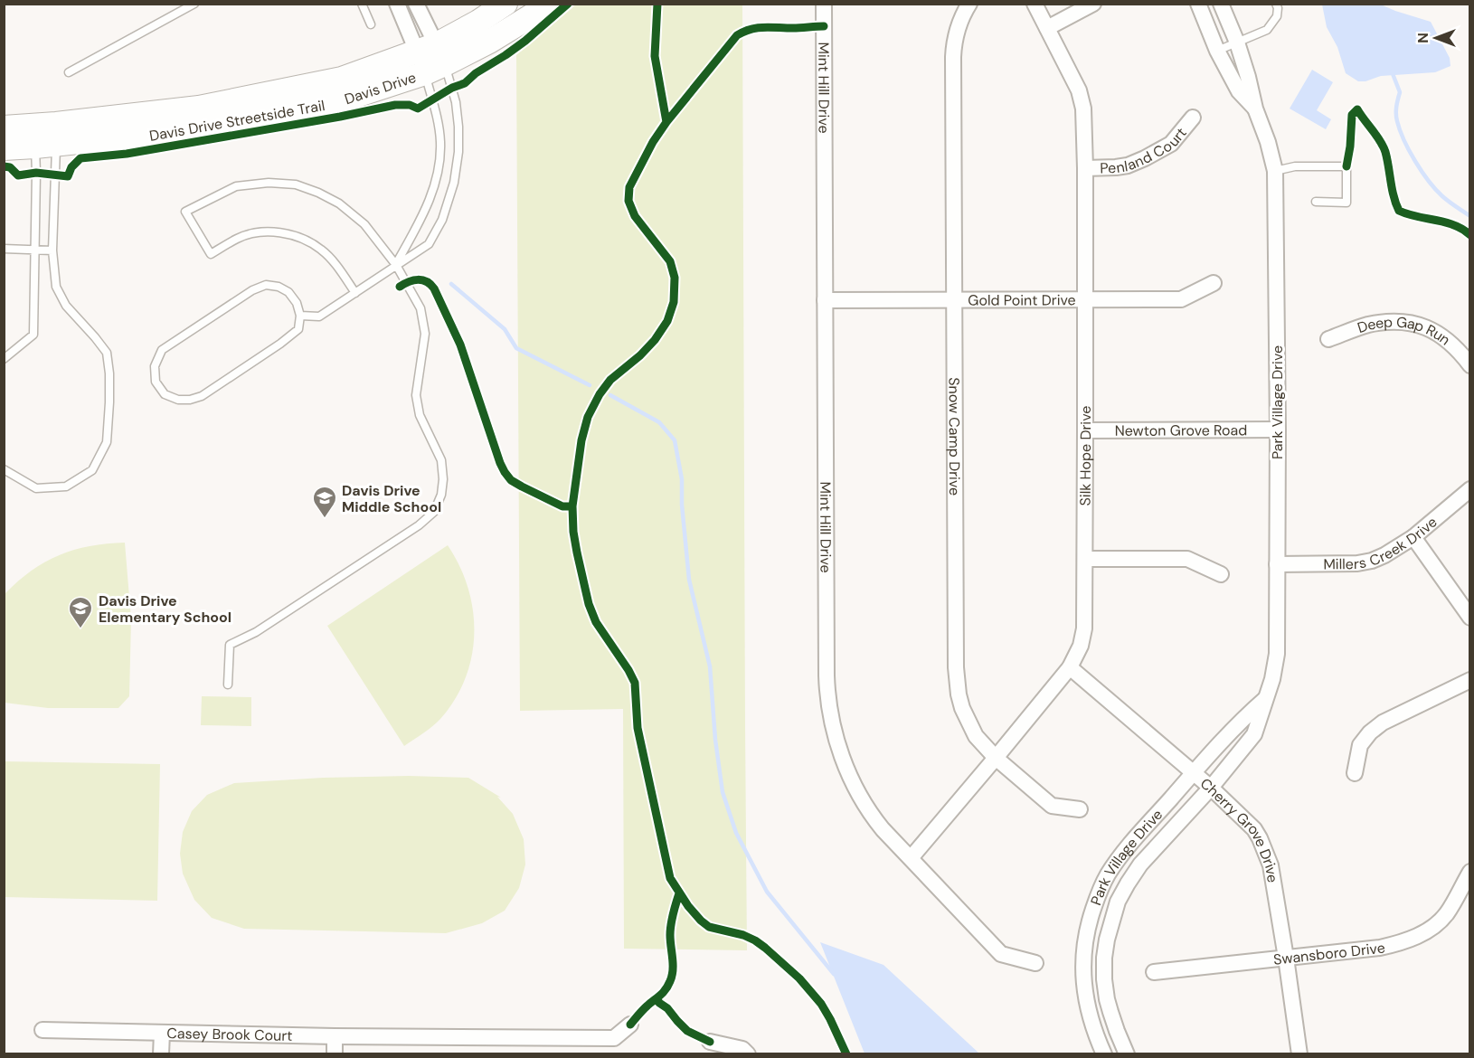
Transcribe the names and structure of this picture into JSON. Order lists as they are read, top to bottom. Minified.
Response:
{"streets":{"main road":["Davis Drive"],"street":["Mint Hill Drive","Penland Court","Gold Point Drive","Deep Gap Run","Park Village Drive","Newton Grove Road","Snow Camp Drive","Silk Hope Drive","Millers Creek Drive","Cherry Grove Drive","Swansboro Drive","Casey Brook Court"],"cycle path":["Davis Drive Streetside Trail"]},"crossings":[["Mint Hill Drive","Gold Point Drive"],["Mint Hill Drive","Silk Hope Drive"],["Penland Court","Silk Hope Drive"],["Gold Point Drive","Snow Camp Drive"],["Gold Point Drive","Silk Hope Drive"],["Park Village Drive","Newton Grove Road"],["Park Village Drive","Millers Creek Drive"],["Park Village Drive","Cherry Grove Drive"],["Newton Grove Road","Silk Hope Drive"],["Snow Camp Drive","Silk Hope Drive"],["Silk Hope Drive","Cherry Grove Drive"],["Cherry Grove Drive","Swansboro Drive"]],"places":{"school or university":["Davis Drive Middle School","Davis Drive Elementary School"]},"north":"left"}
